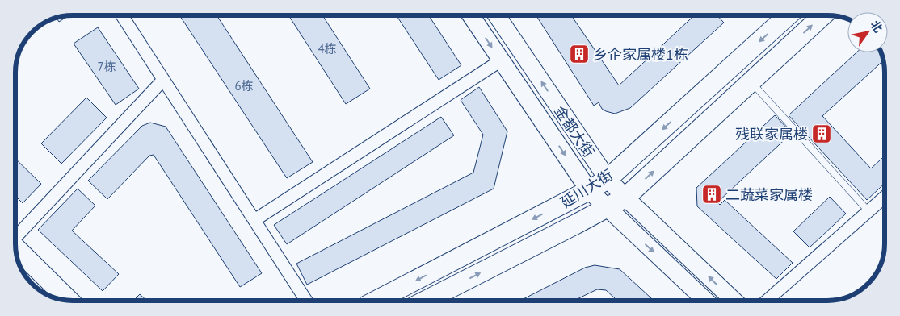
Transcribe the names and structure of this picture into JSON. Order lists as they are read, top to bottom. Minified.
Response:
{"streets":{"main road":["金都大街","延川大街"]},"crossings":[["金都大街","延川大街"]],"places":{"building":["乡企家属楼1栋","残联家属楼","二蔬菜家属楼"]},"house_numbers":["4栋","7栋","6栋"],"north":"top right"}
